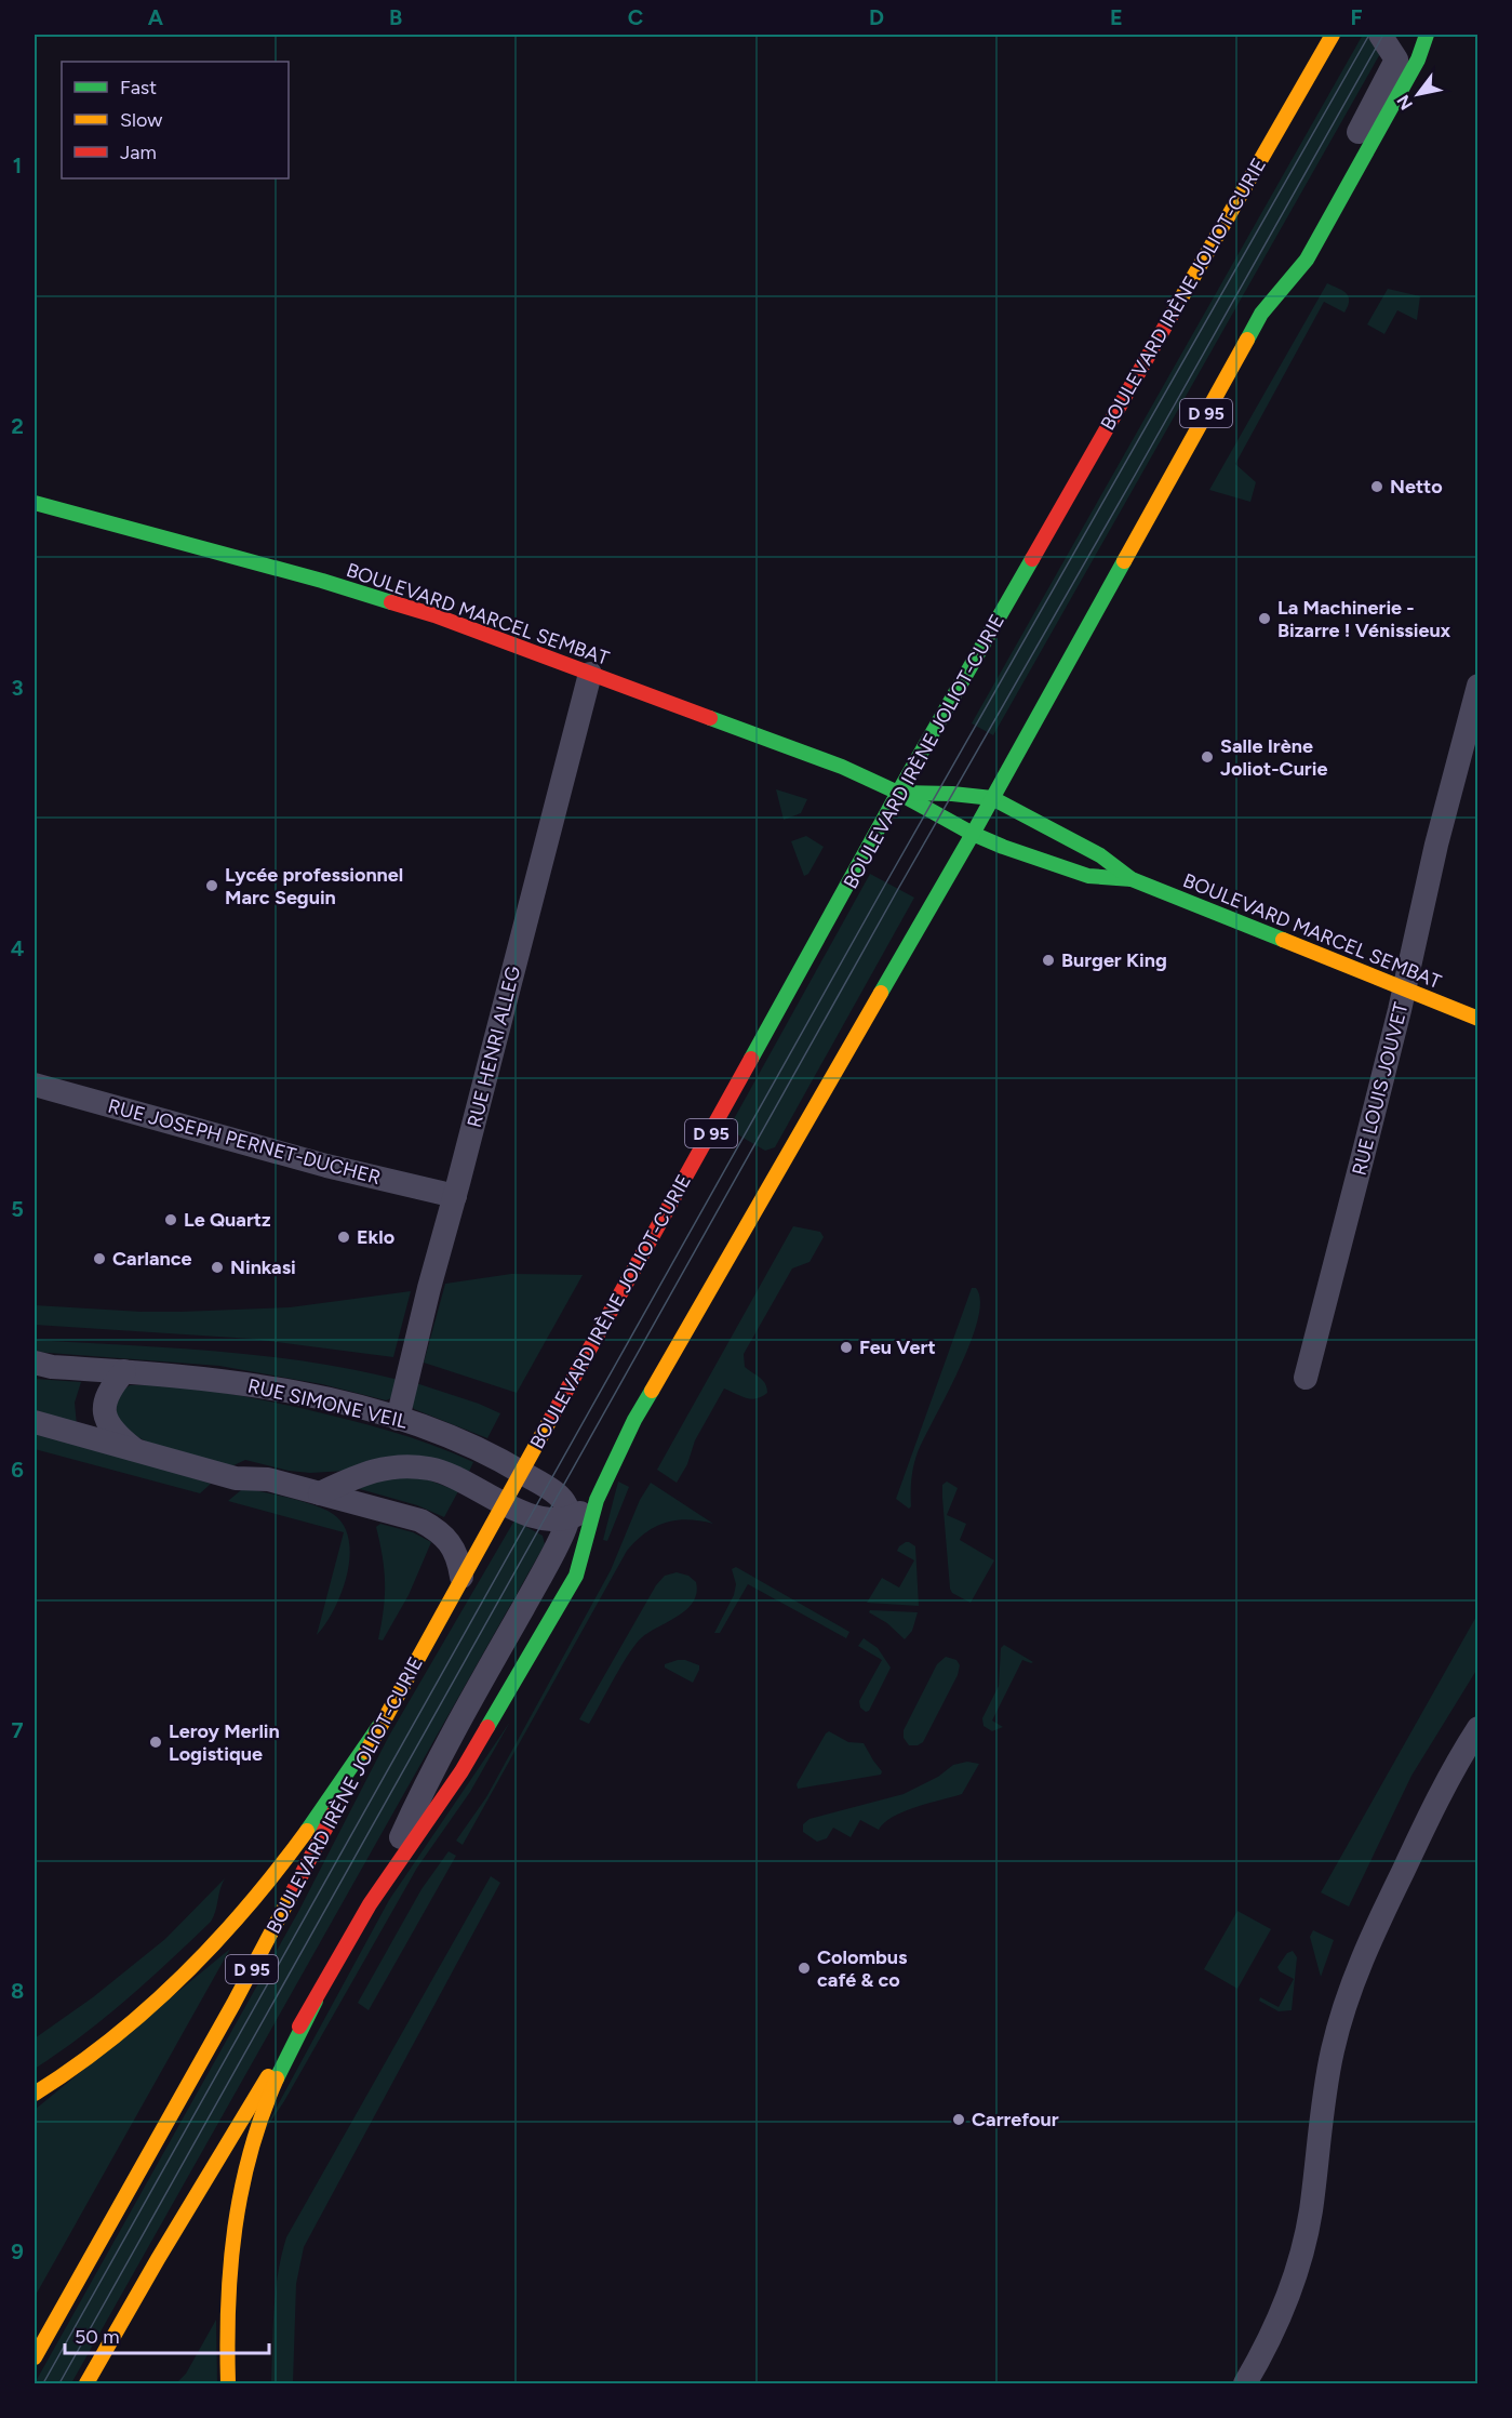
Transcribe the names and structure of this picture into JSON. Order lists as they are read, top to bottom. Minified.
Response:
{"streets":{"main road":["BOULEVARD IRÈNE JOLIOT-CURIE","D 95","BOULEVARD MARCEL SEMBAT"],"street":["RUE HENRI ALLEG","RUE LOUIS JOUVET","RUE JOSEPH PERNET-DUCHER","RUE SIMONE VEIL"]},"crossings":[["BOULEVARD IRÈNE JOLIOT-CURIE","BOULEVARD MARCEL SEMBAT"],["BOULEVARD IRÈNE JOLIOT-CURIE","RUE SIMONE VEIL"],["D 95","BOULEVARD MARCEL SEMBAT"],["BOULEVARD MARCEL SEMBAT","RUE HENRI ALLEG"],["BOULEVARD MARCEL SEMBAT","RUE LOUIS JOUVET"],["RUE HENRI ALLEG","RUE JOSEPH PERNET-DUCHER"],["RUE HENRI ALLEG","RUE SIMONE VEIL"]],"places":["Netto","La Machinerie - Bizarre ! Vénissieux","Salle Irène Joliot-Curie","Lycée professionnel Marc Seguin","Burger King","Le Quartz","Eklo","Carlance","Ninkasi","Feu Vert","Leroy Merlin Logistique","Colombus café & co","Carrefour"],"legend":["Fast","Slow","Jam"],"scale_bar":"50 m","north":"bottom left","grid":{"columns":["A","B","C","D","E","F"],"rows":["1","2","3","4","5","6","7","8","9"]}}
